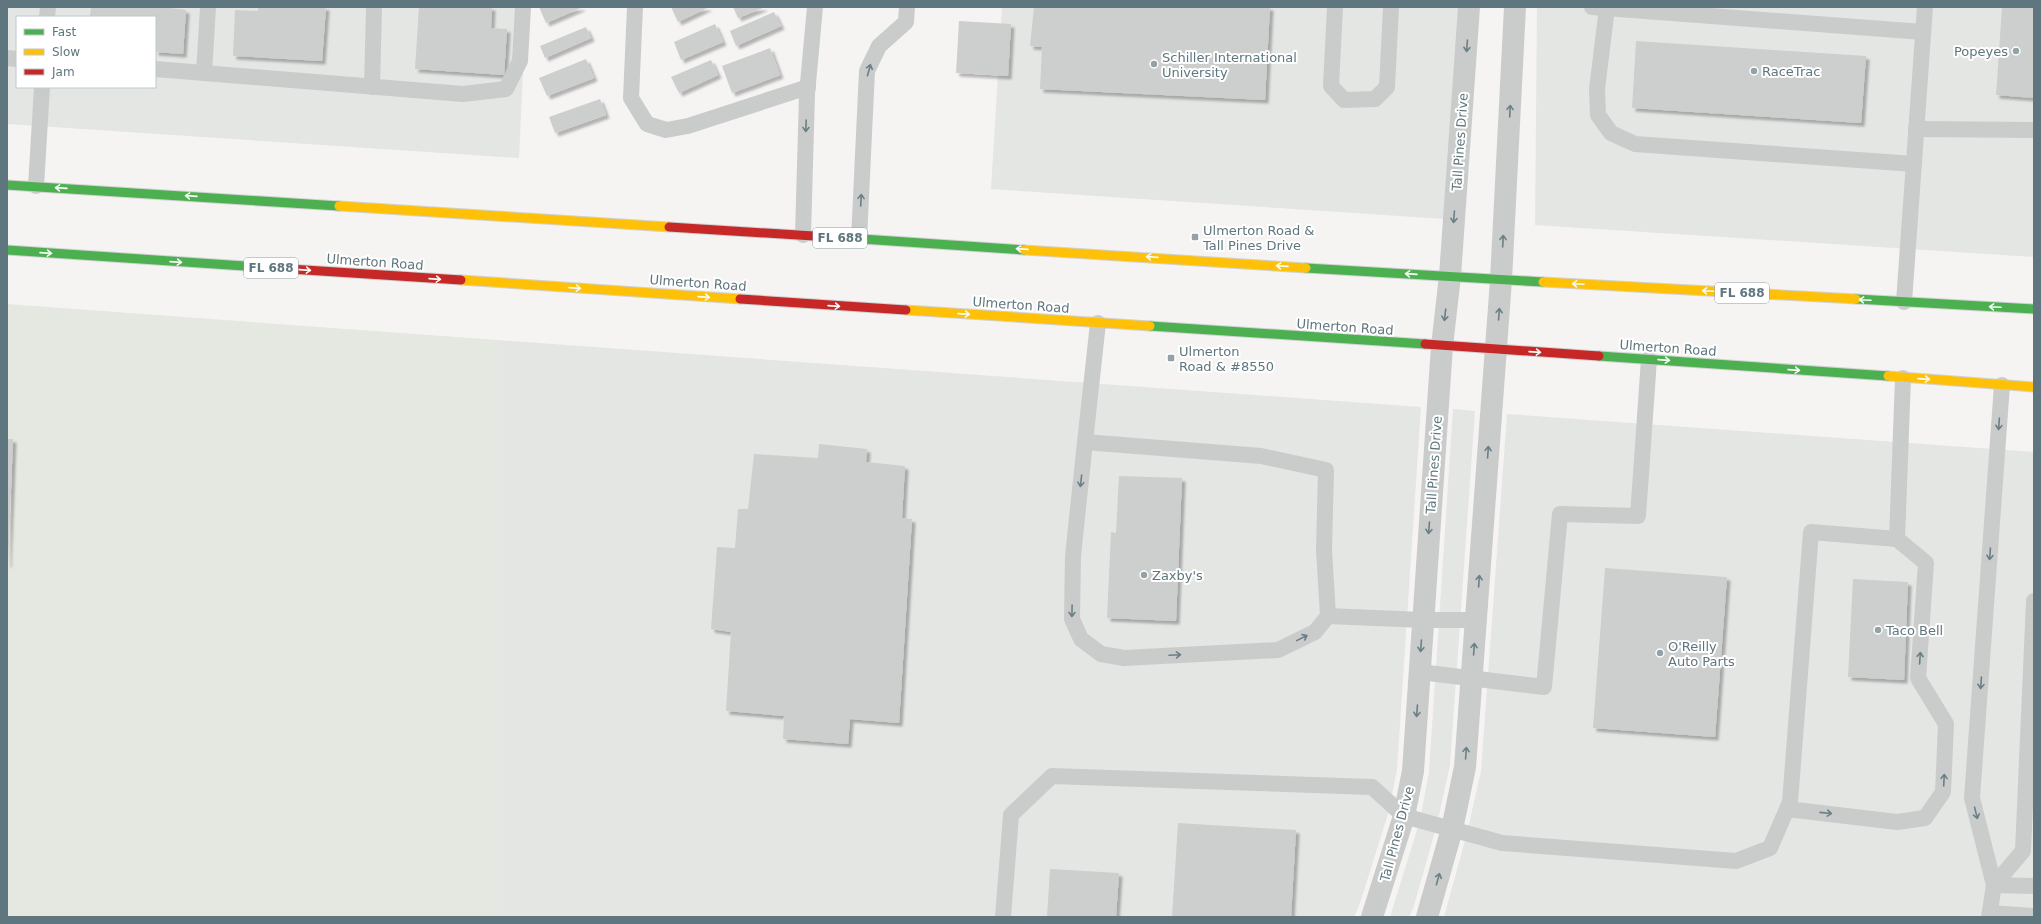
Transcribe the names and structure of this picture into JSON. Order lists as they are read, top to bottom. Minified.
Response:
{"streets":{"main road":["FL 688","Ulmerton Road"],"street":["Tall Pines Drive"]},"crossings":[["Tall Pines Drive","FL 688"],["Tall Pines Drive","Ulmerton Road"]],"places":{"other":["Popeyes","Schiller International University","RaceTrac","Zaxby's","Taco Bell","O'Reilly Auto Parts"],"transit":["Ulmerton Road & Tall Pines Drive","Ulmerton Road & #8550"]},"legend":["Fast","Slow","Jam"]}
